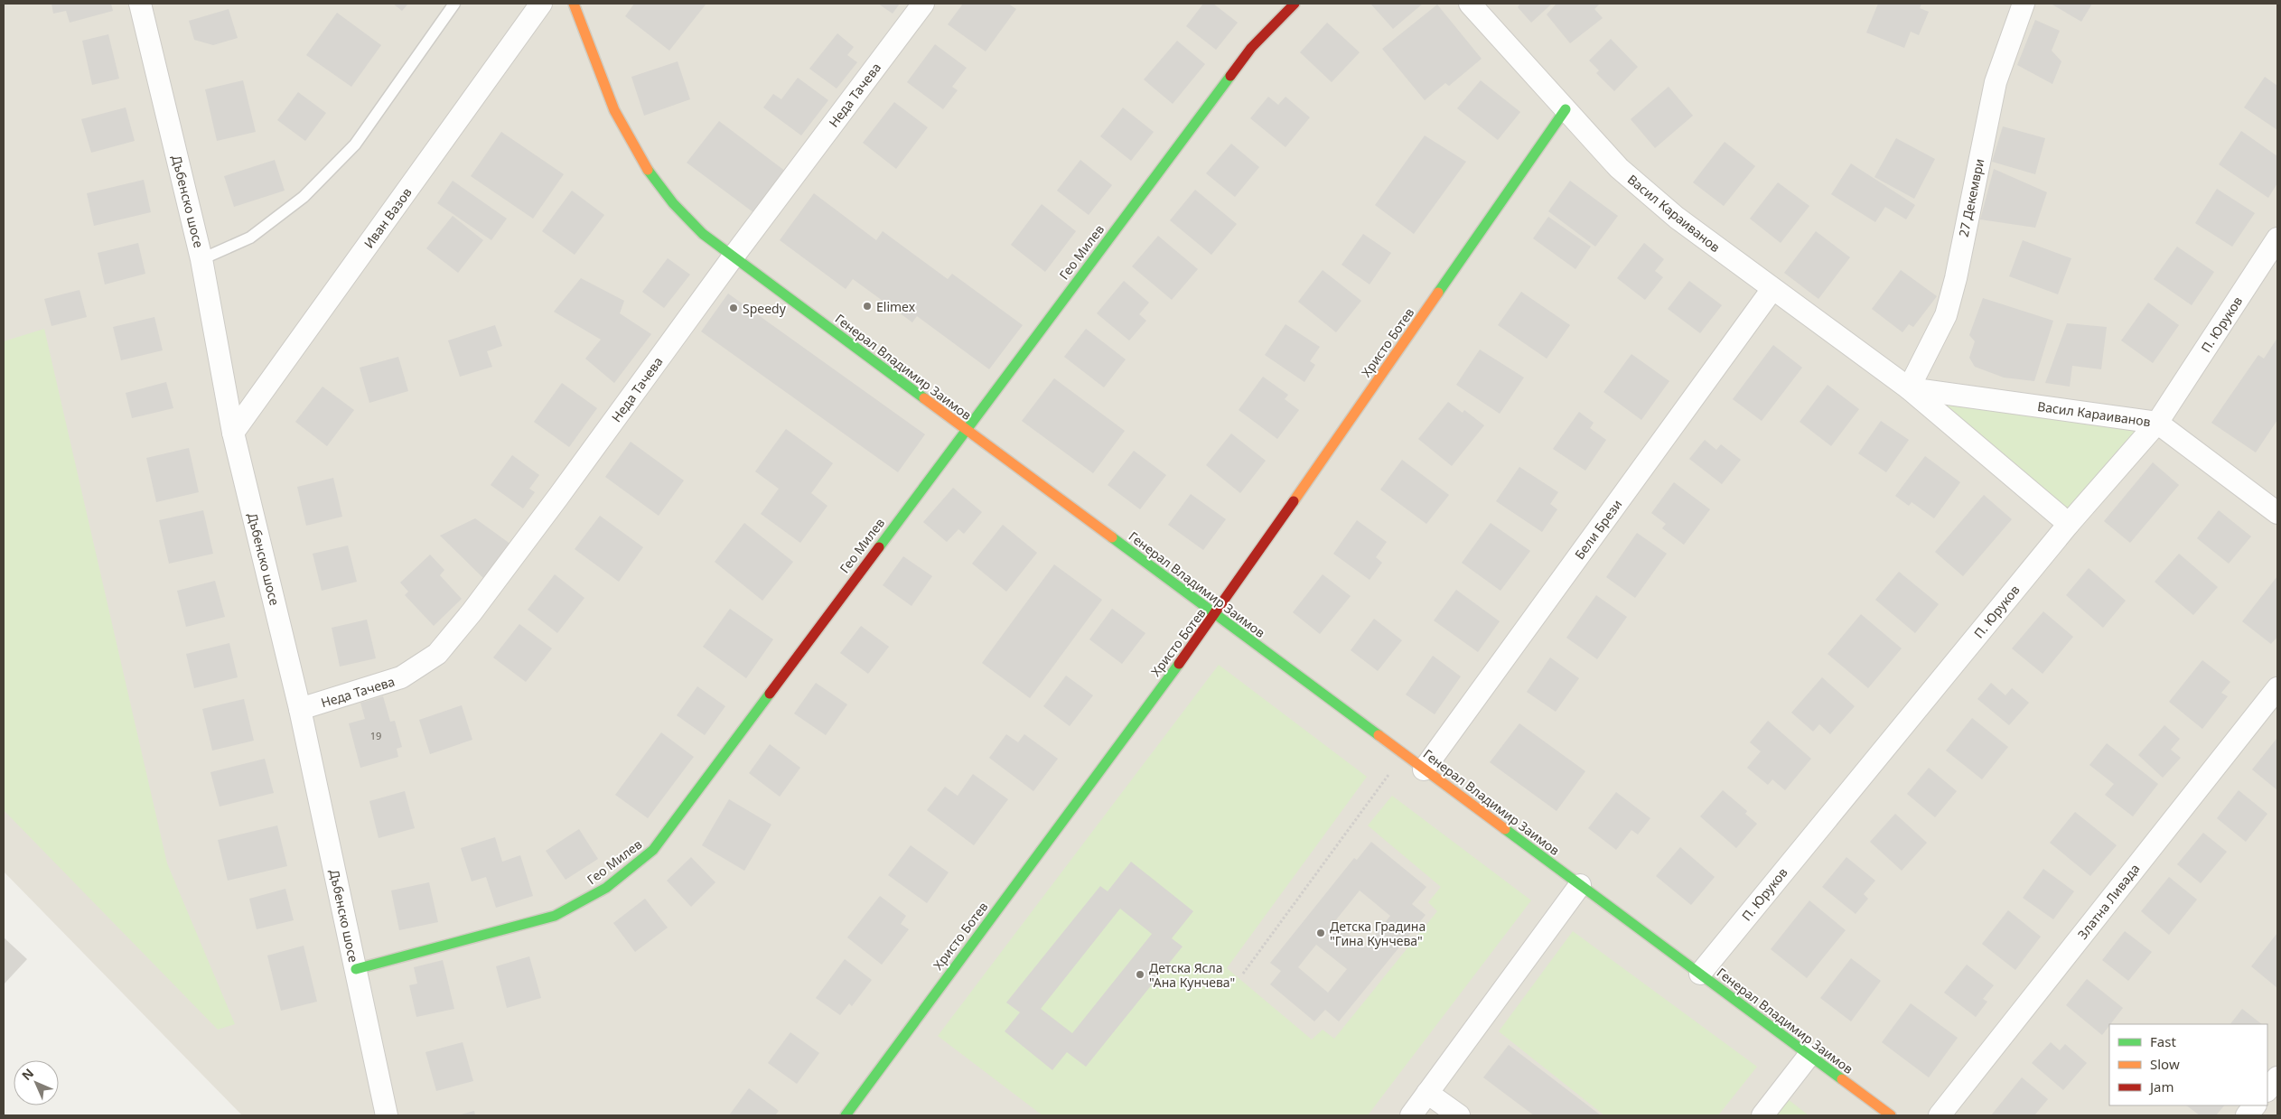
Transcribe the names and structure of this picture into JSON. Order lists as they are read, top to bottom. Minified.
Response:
{"streets":{"street":["Неда Тачева","27 Декември","Дъбенско шосе","Васил Караиванов","Иван Вазов","Гео Милев","П. Юруков","Христо Ботев","Генерал Владимир Заимов","Бели Брези","Златна Ливада"]},"crossings":[["Неда Тачева","Дъбенско шосе"],["Неда Тачева","Генерал Владимир Заимов"],["27 Декември","Васил Караиванов"],["Дъбенско шосе","Иван Вазов"],["Дъбенско шосе","Гео Милев"],["Васил Караиванов","П. Юруков"],["Васил Караиванов","Христо Ботев"],["Васил Караиванов","Бели Брези"],["Гео Милев","Генерал Владимир Заимов"],["П. Юруков","Генерал Владимир Заимов"],["Христо Ботев","Генерал Владимир Заимов"],["Генерал Владимир Заимов","Бели Брези"]],"places":["Elimex","Speedy","Детска Градина \"Гина Кунчева\"","Детска Ясла \"Ана Кунчева\""],"house_numbers":["19"],"legend":["Fast","Slow","Jam"],"north":"top left"}
